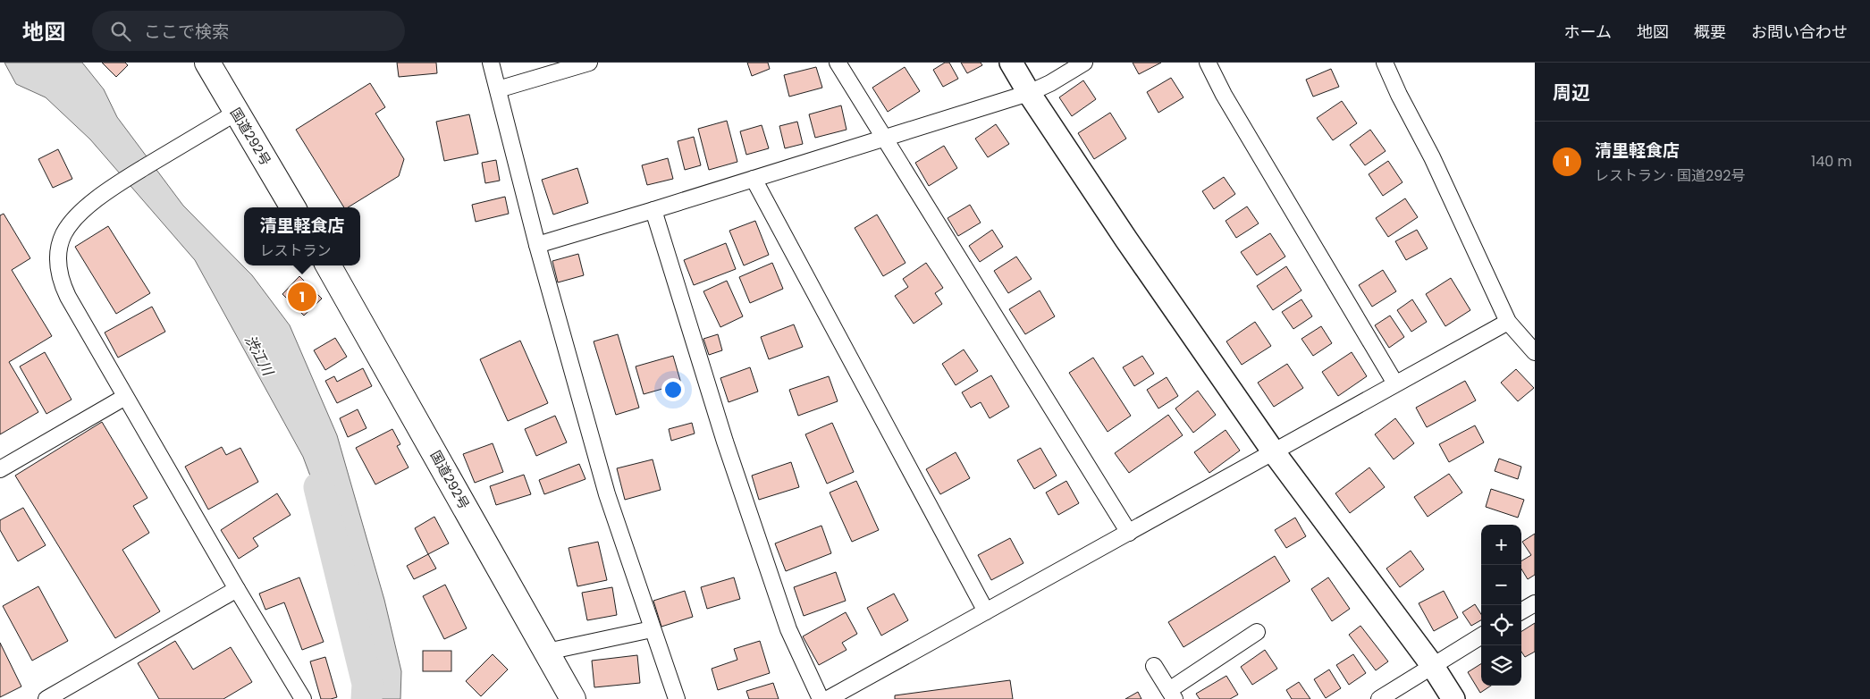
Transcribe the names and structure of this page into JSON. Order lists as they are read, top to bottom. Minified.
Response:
{"streets":{"highway":["国道292号"]},"water":["渋江川"],"page":{"header":"地図","search":"ここで検索","nav":["ホーム","地図","概要","お問い合わせ"],"heading":"周辺","list":[{"mark":"1","name":"清里軽食店","note":"レストラン · 国道292号","value":"140 m"}],"popup":["清里軽食店","レストラン"],"pins":"1","map_buttons":["+","−"]}}
